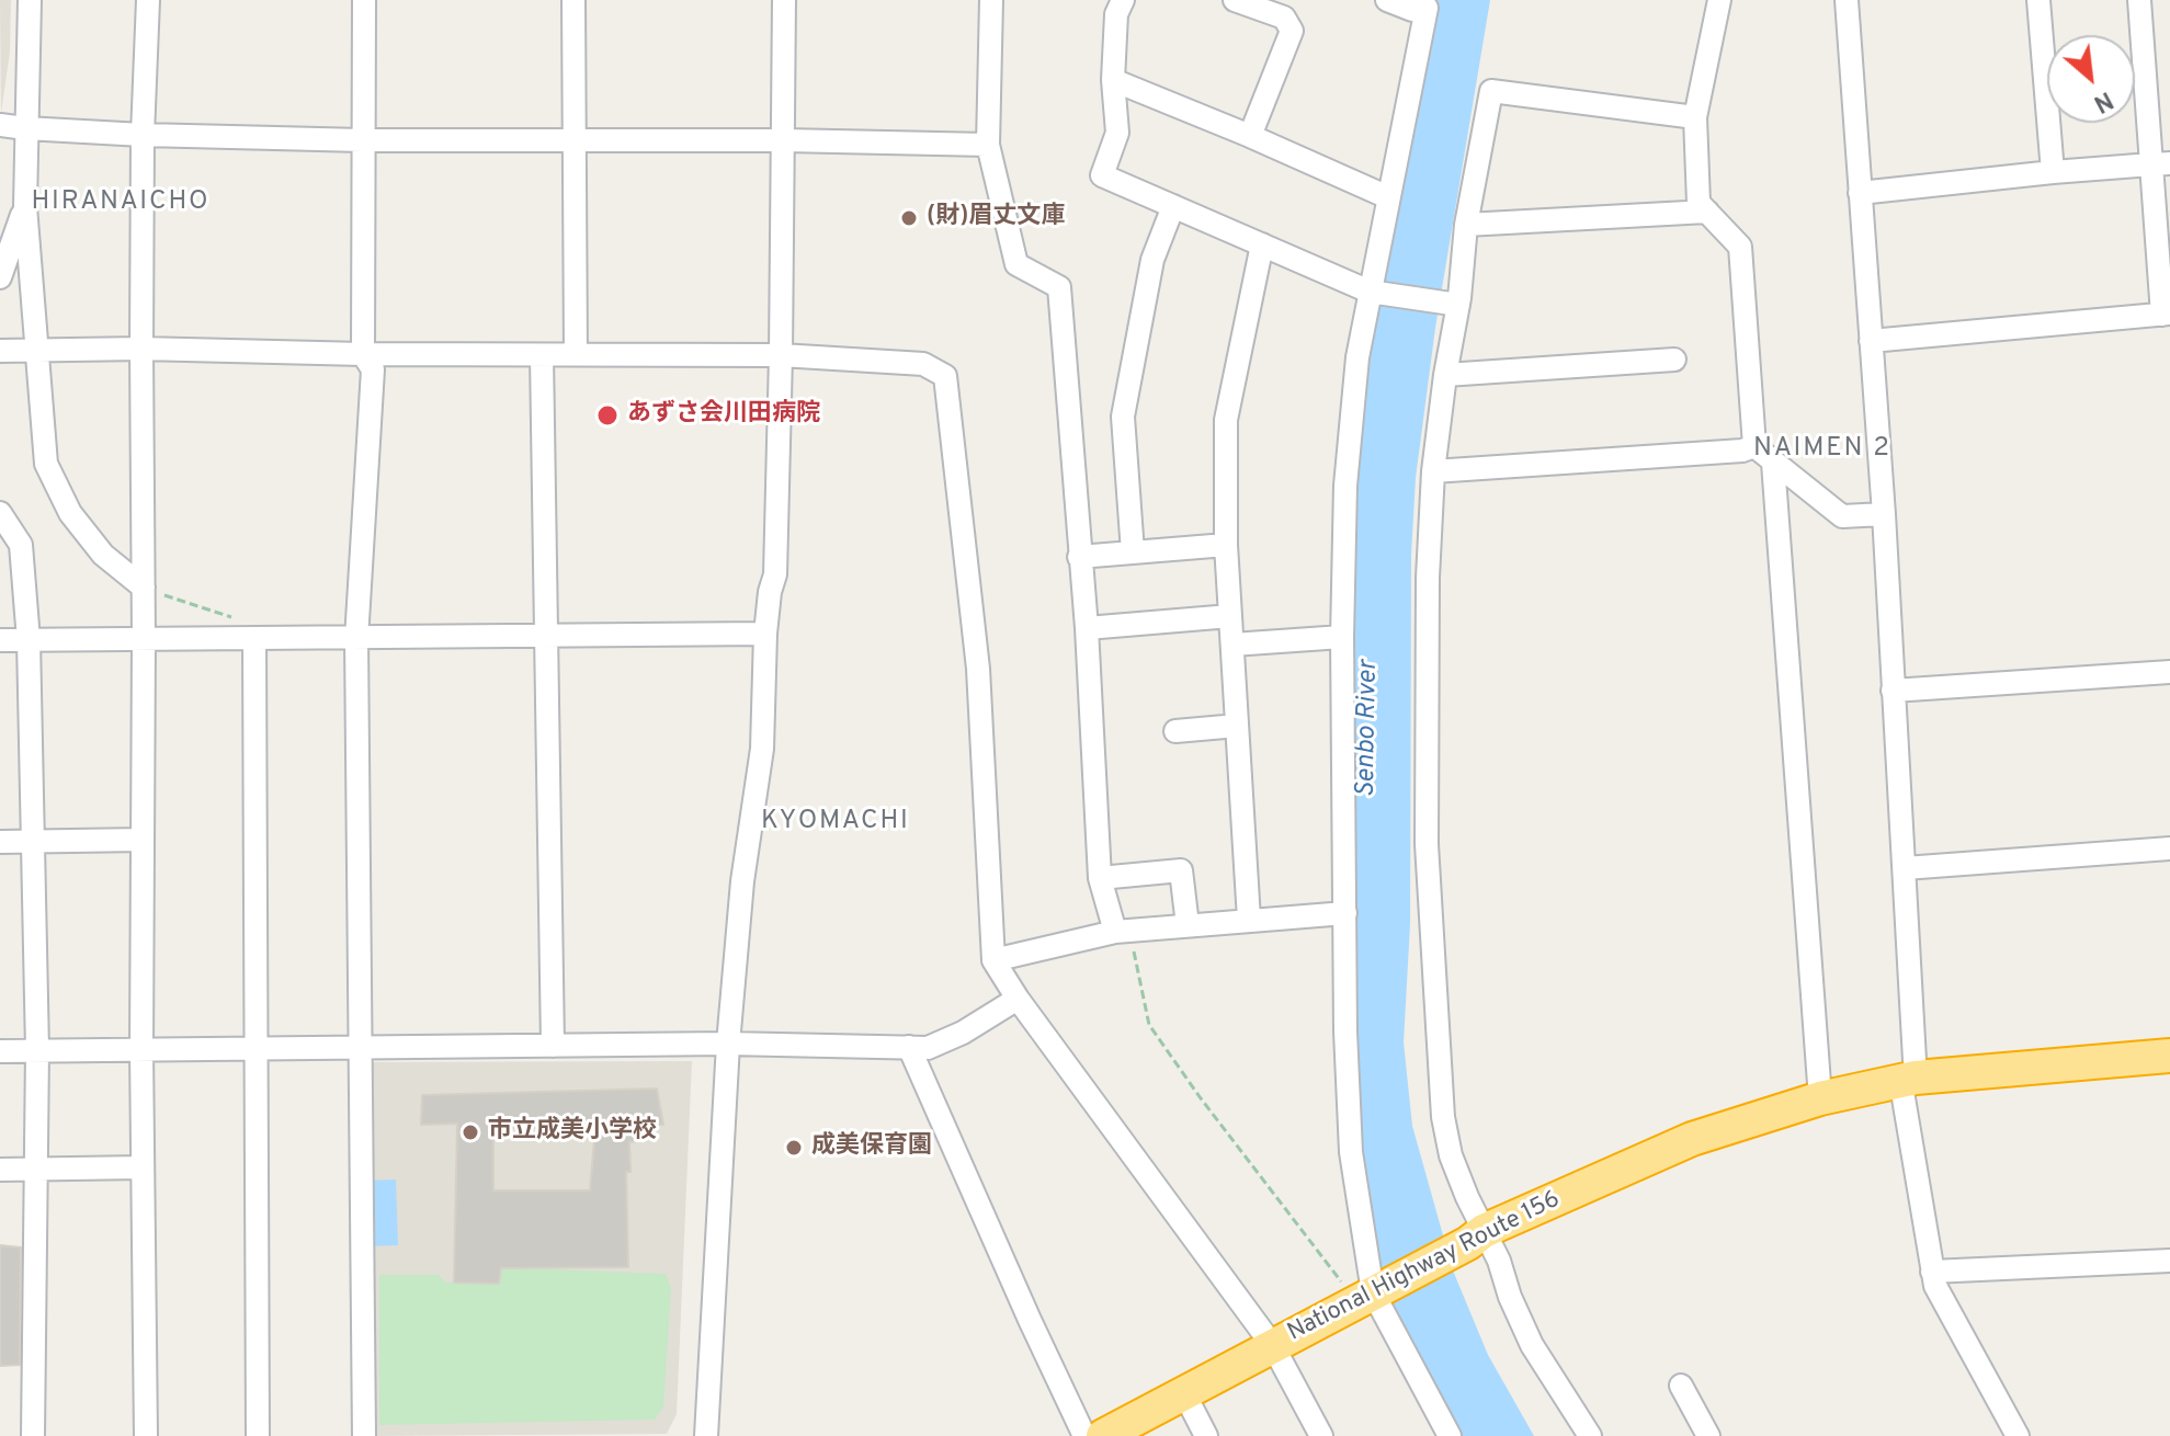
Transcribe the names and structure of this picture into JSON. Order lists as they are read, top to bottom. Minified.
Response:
{"streets":{"highway":["National Highway Route 156"]},"districts":["HIRANAICHO","NAIMEN 2","KYOMACHI"],"water":["Senbo River"],"places":["(財)眉丈文庫","あずさ会川田病院","市立成美小学校","成美保育園"],"north":"bottom right"}
